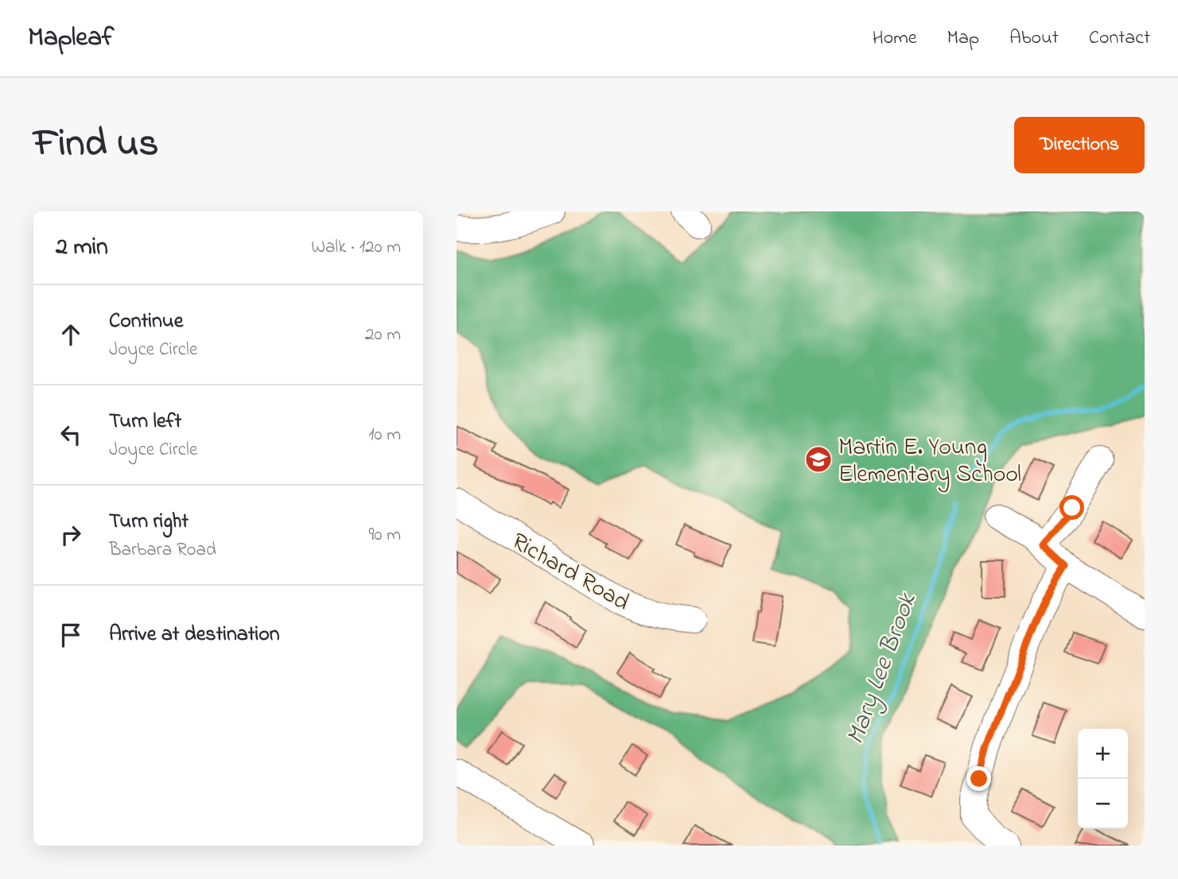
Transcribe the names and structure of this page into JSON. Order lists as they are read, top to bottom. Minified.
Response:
{"streets":{"street":["Richard Road"]},"water":["Mary Lee Brook"],"places":{"school or university":["Martin E. Young Elementary School"]},"page":{"header":"Mapleaf","nav":["Home","Map","About","Contact"],"title":"Find us","buttons":"Directions","heading":["2 min","Walk · 120 m"],"list":[["Continue","Joyce Circle","20 m"],["Turn left","Joyce Circle","10 m"],["Turn right","Barbara Road","90 m"],"Arrive at destination"],"map_buttons":["+","−"]}}
